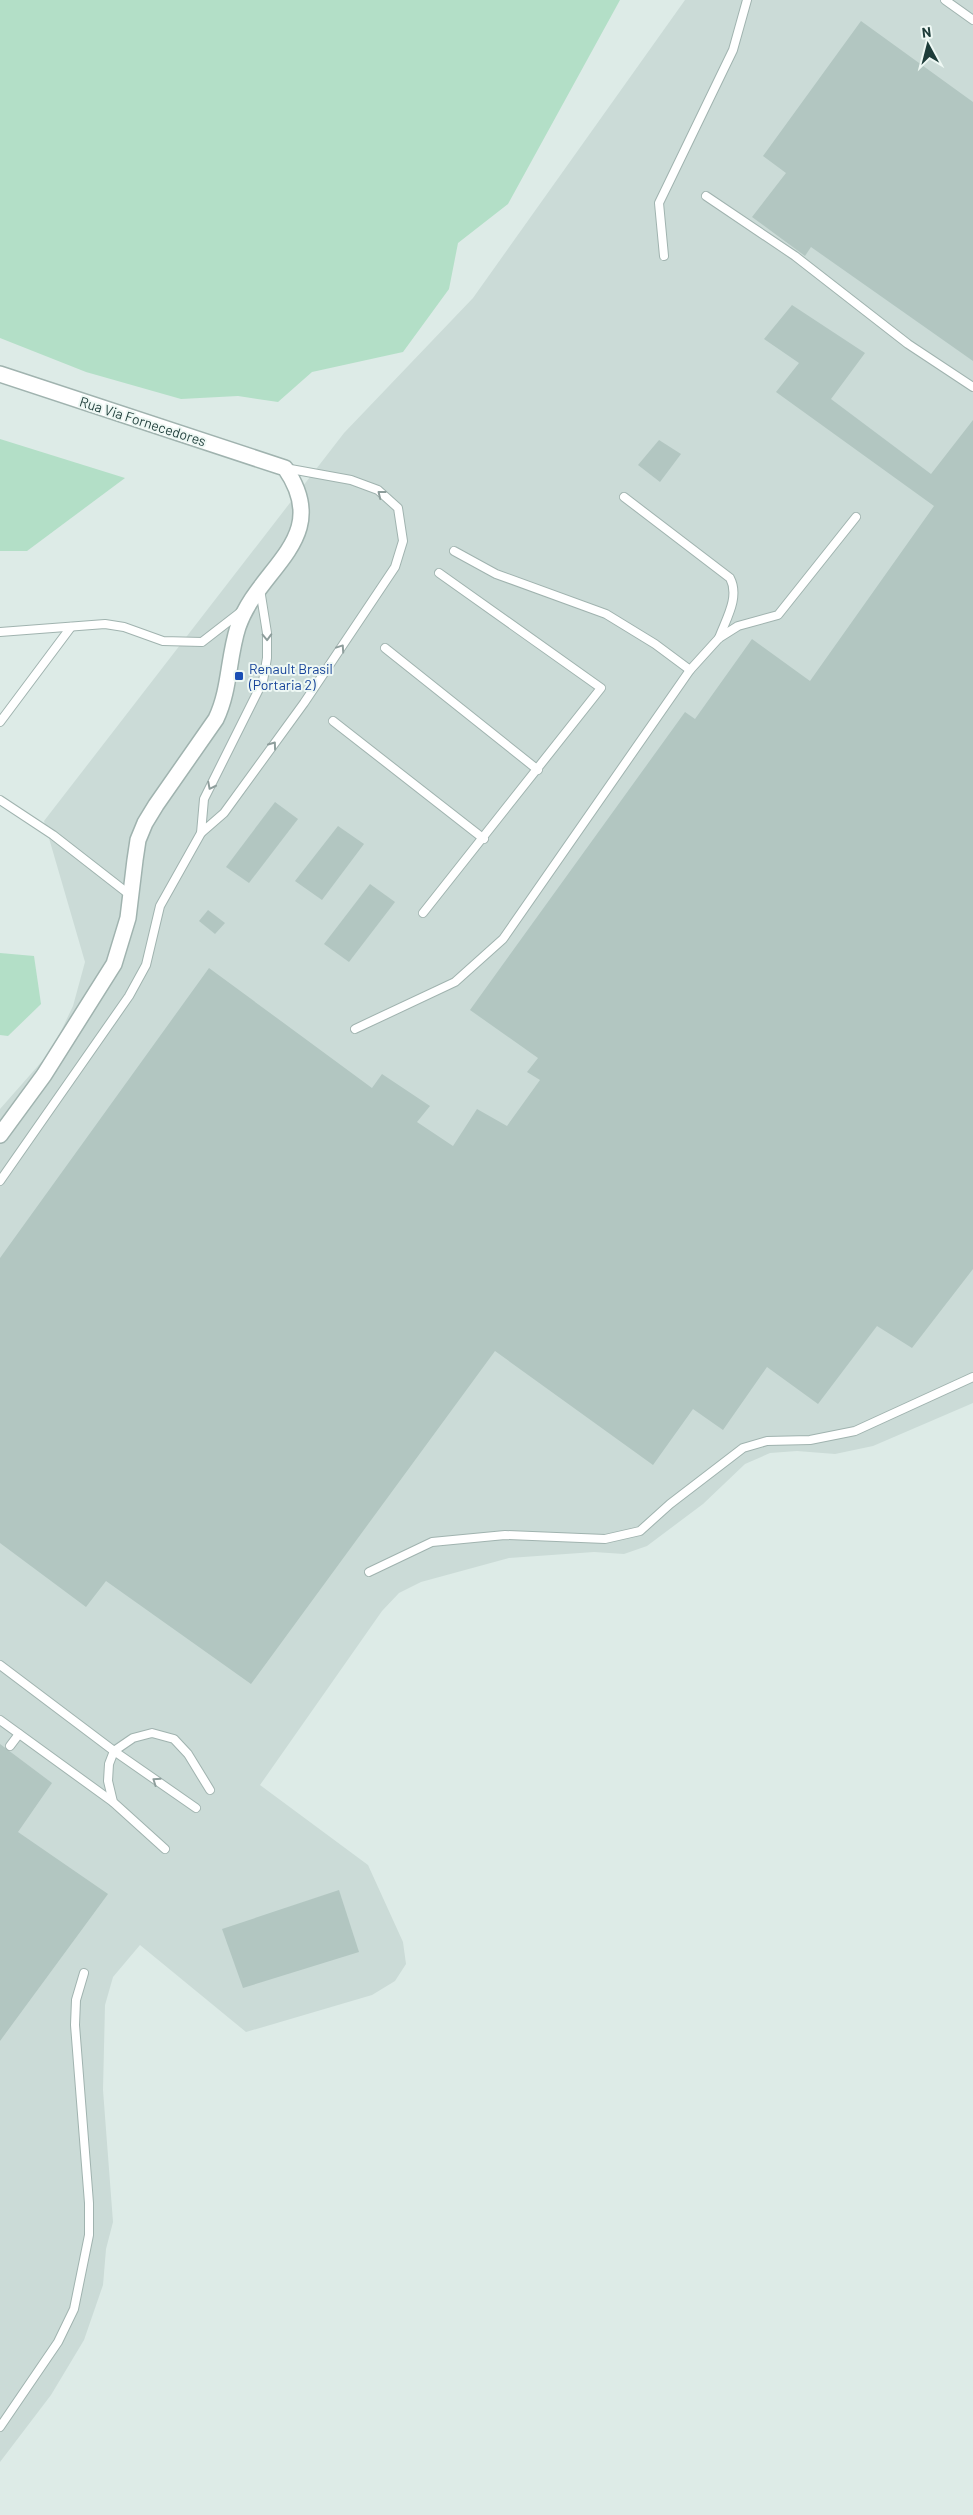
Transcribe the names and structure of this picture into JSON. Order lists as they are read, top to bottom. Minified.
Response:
{"streets":{"street":["Rua Via Fornecedores"]},"places":{"transit":["Renault Brasil (Portaria 2)"]},"north":"top"}
